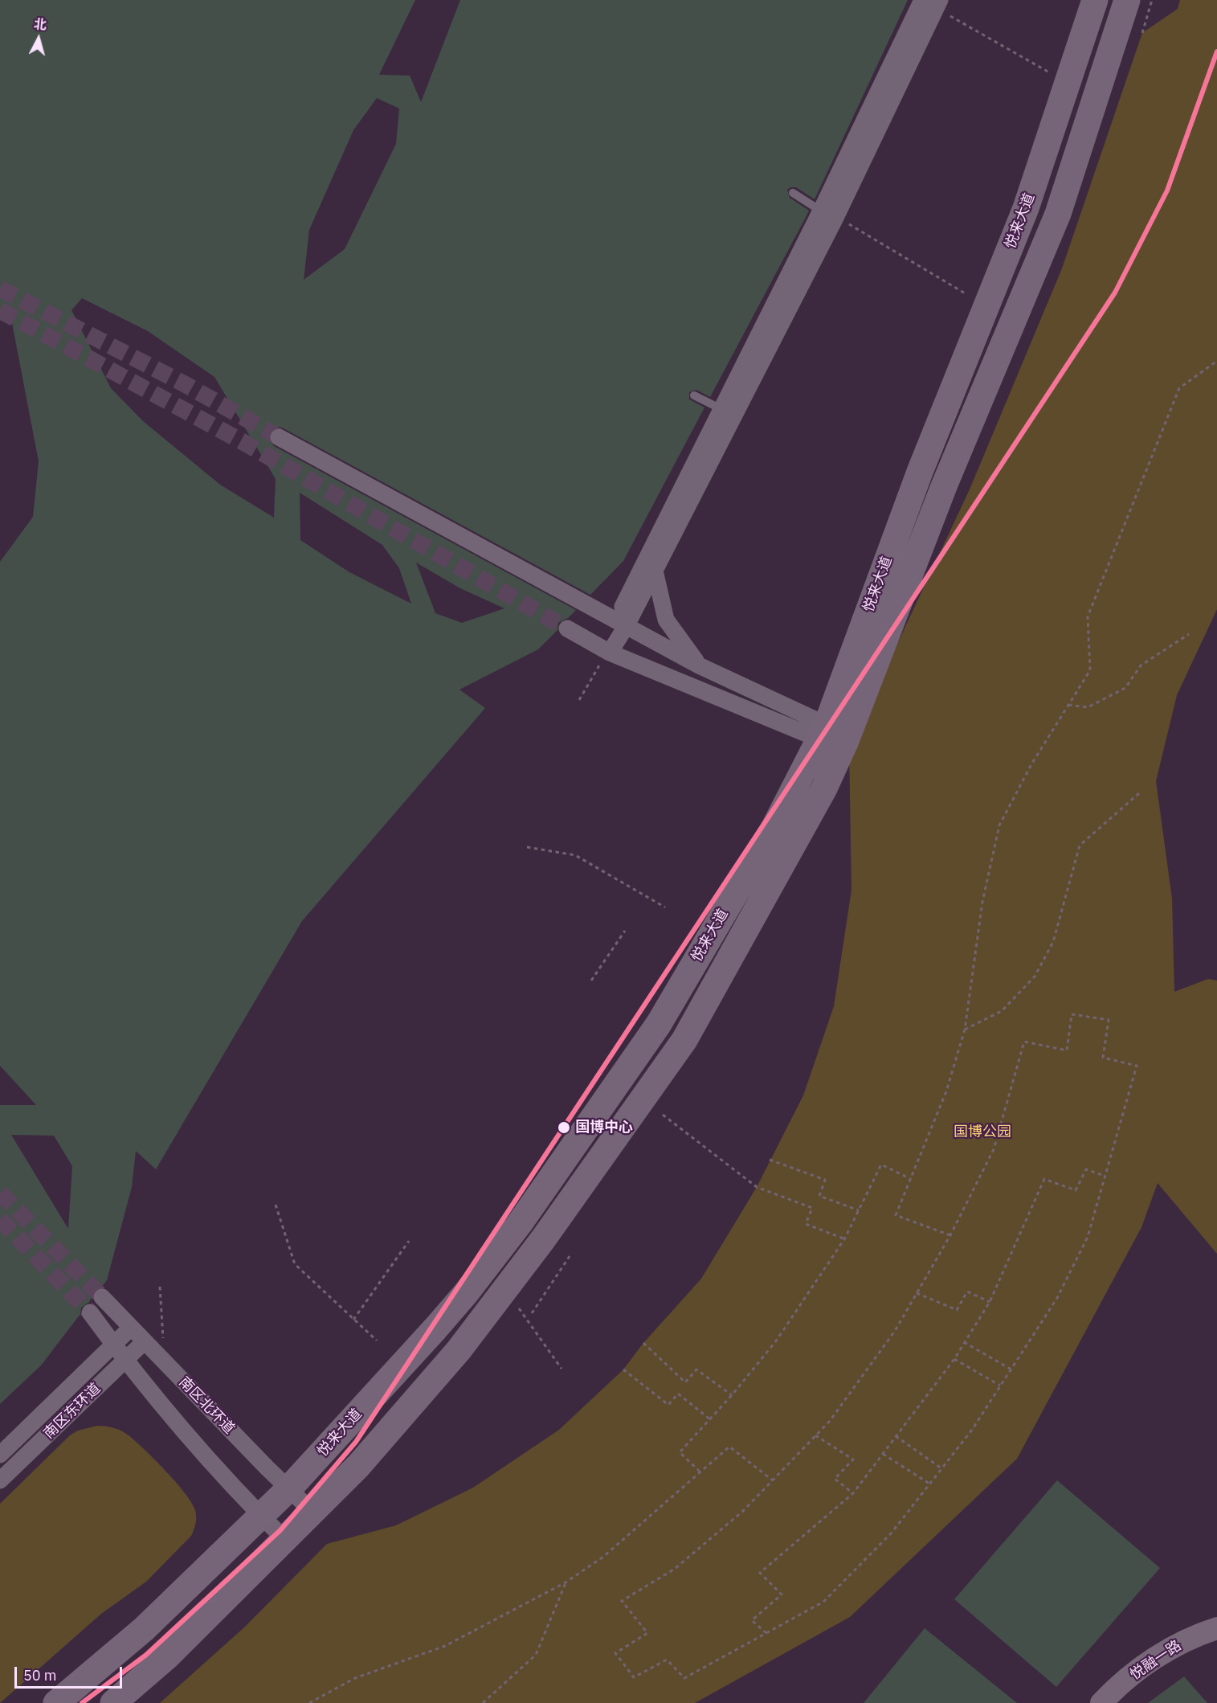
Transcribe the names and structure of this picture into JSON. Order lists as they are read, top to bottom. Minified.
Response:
{"streets":{"main road":["悦来大道"],"street":["南区北环道","南区东环道","悦融一路"]},"crossings":[["悦来大道","南区北环道"],["南区北环道","南区东环道"]],"parks":["国博公园"],"places":["国博中心"],"scale_bar":"50 m","north":"top"}
